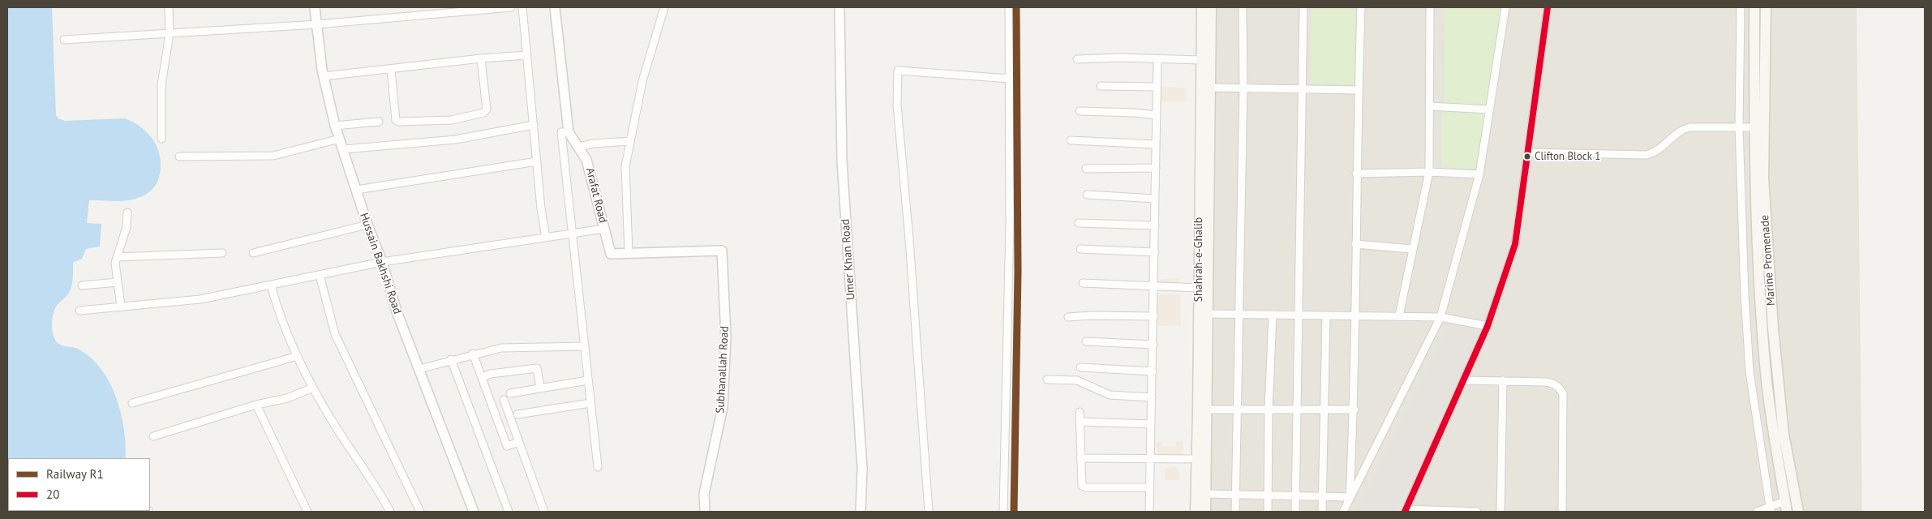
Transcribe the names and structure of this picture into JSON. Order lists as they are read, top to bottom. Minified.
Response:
{"streets":{"main road":["Shahrah-e-Ghalib","Marine Promenade"],"street":["Arafat Road","Umer Khan Road","Hussain Bakhshi Road","Subhanallah Road"]},"crossings":[["Arafat Road","Subhanallah Road"]],"places":["Clifton Block 1"],"lines":["rail line R1","transit line 20"],"legend":["Railway R1","20"]}
